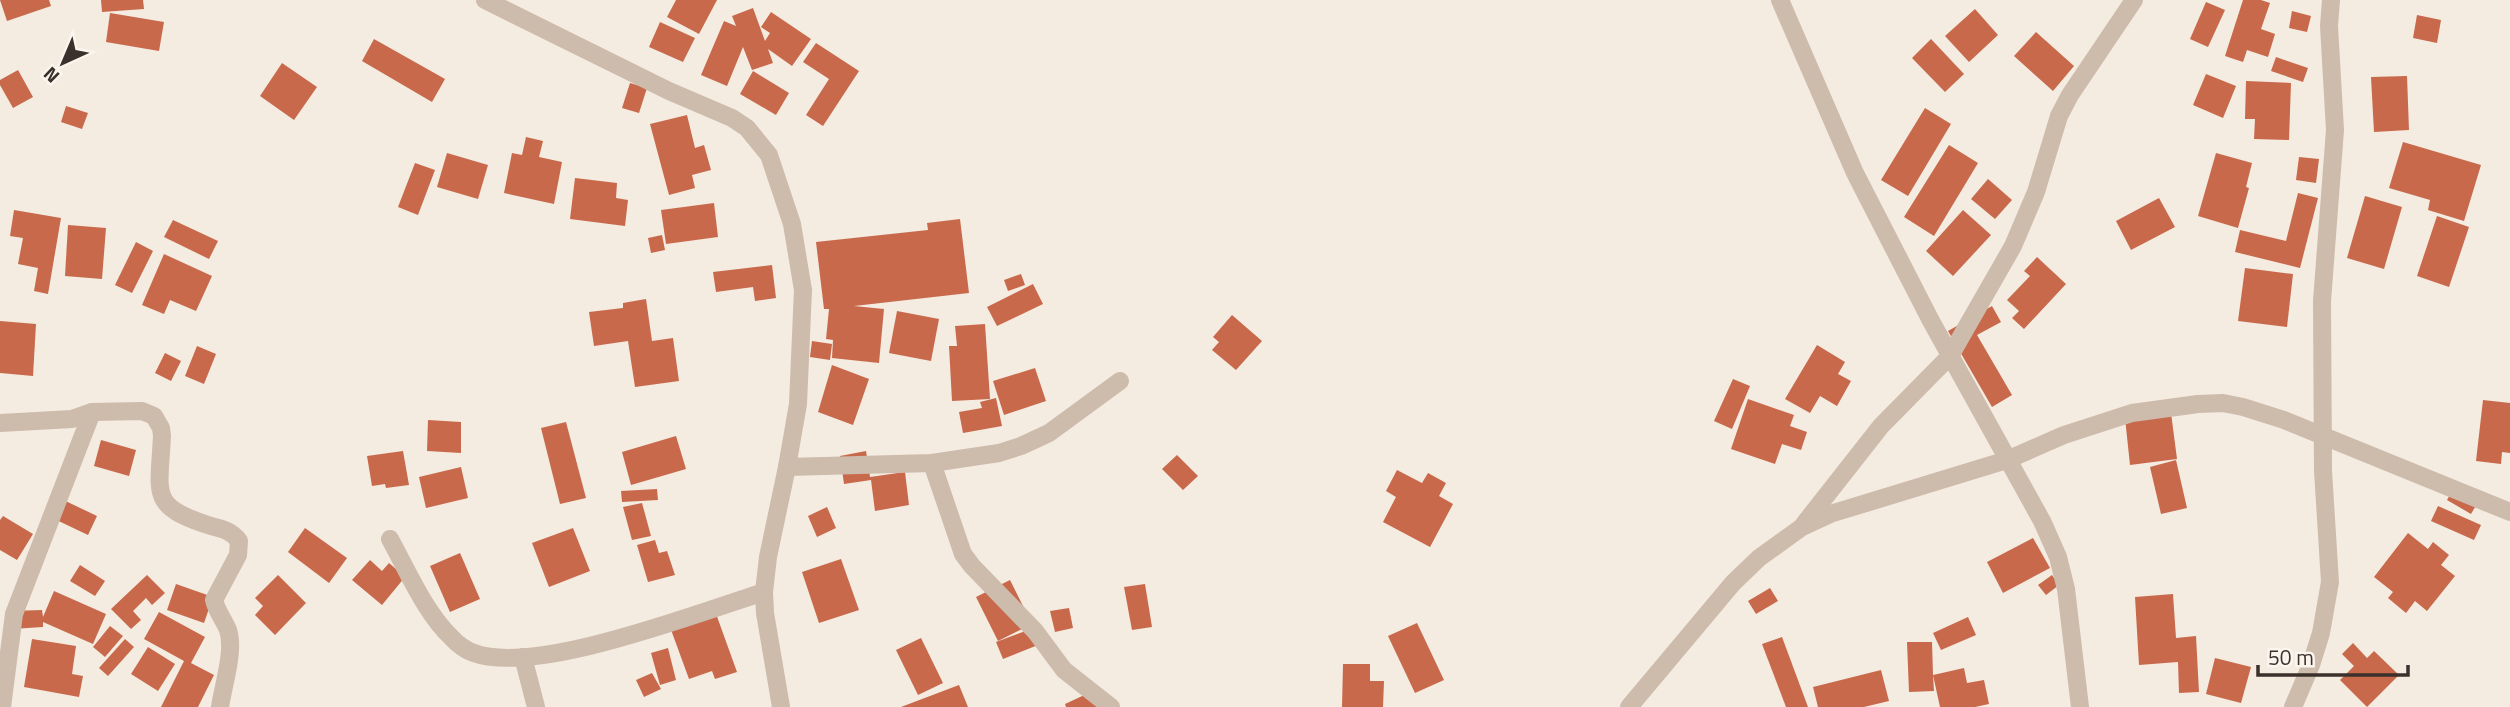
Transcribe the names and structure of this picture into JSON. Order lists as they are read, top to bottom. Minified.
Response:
{"scale_bar":"50 m","north":"bottom left"}
